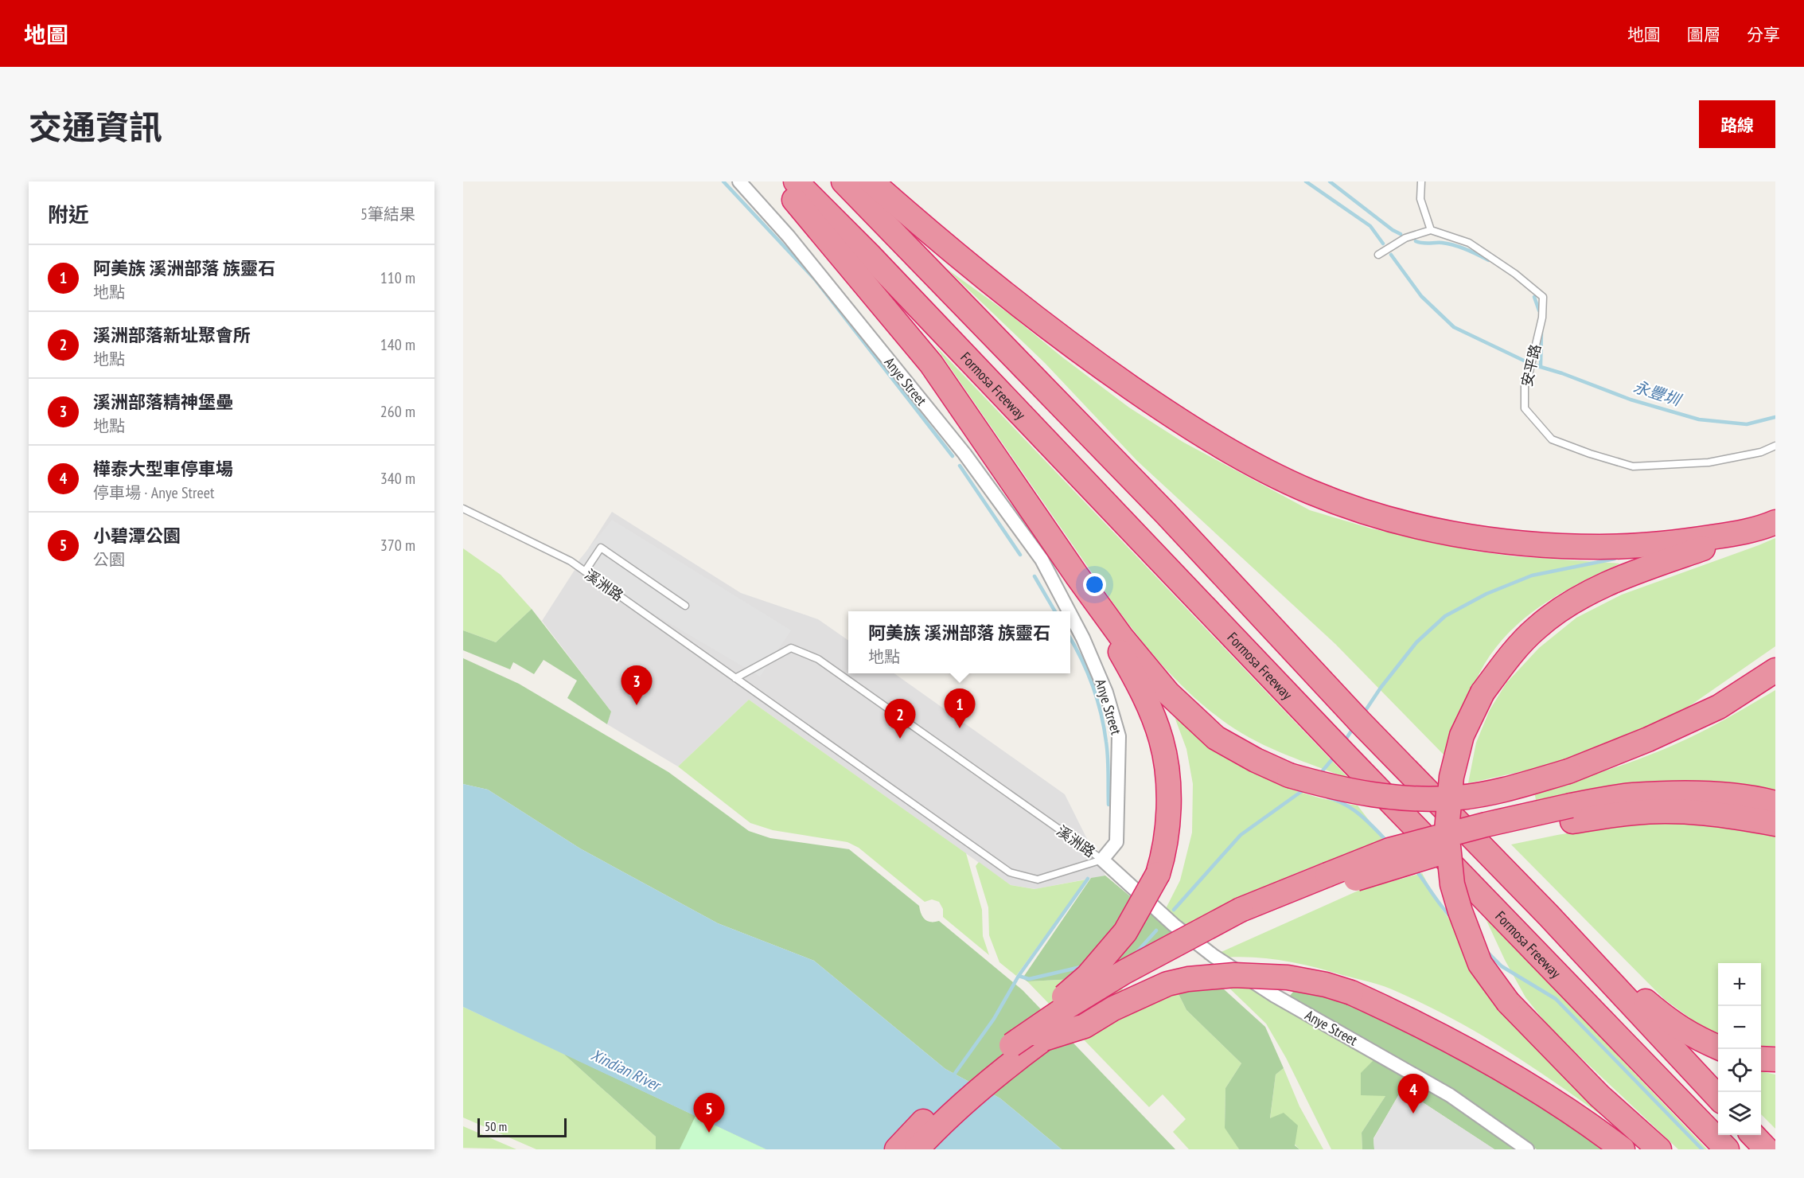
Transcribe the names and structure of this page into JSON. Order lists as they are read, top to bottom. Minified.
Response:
{"streets":{"highway":["Formosa Freeway"],"street":["Anye Street"],"lane":["安平路","溪洲路"]},"crossings":[["Anye Street","溪洲路"]],"water":["永豐圳","Xindian River"],"scale_bar":"50 m","page":{"header":"地圖","nav":["地圖","圖層","分享"],"title":"交通資訊","buttons":"路線","heading":["附近","5筆結果"],"list":[{"mark":"1","name":"阿美族 溪洲部落 族靈石","note":"地點","value":"110 m"},{"mark":"2","name":"溪洲部落新址聚會所","note":"地點","value":"140 m"},{"mark":"3","name":"溪洲部落精神堡壘","note":"地點","value":"260 m"},{"mark":"4","name":"樺泰大型車停車場","note":"停車場 · Anye Street","value":"340 m"},{"mark":"5","name":"小碧潭公園","note":"公園","value":"370 m"}],"popup":["阿美族 溪洲部落 族靈石","地點"],"pins":["3","1","2","4","5"],"map_buttons":["+","−"],"scale":"50 m"}}
